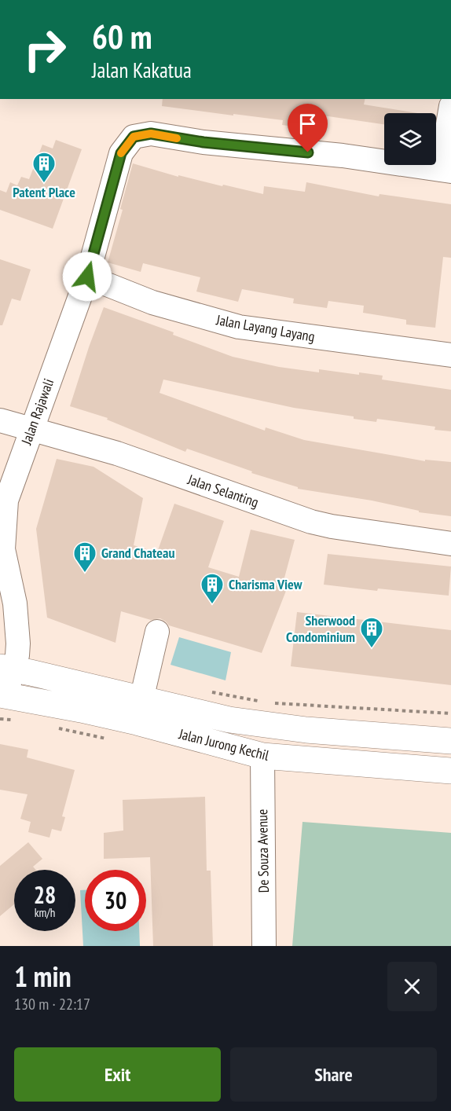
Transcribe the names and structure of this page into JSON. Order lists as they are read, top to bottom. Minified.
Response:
{"streets":{"main road":["Jalan Jurong Kechil"],"street":["Jalan Layang Layang","Jalan Rajawali","Jalan Selanting","De Souza Avenue"]},"crossings":[["Jalan Layang Layang","Jalan Rajawali"],["Jalan Rajawali","Jalan Selanting"],["Jalan Rajawali","Jalan Jurong Kechil"],["Jalan Jurong Kechil","De Souza Avenue"]],"places":{"building":["Patent Place","Grand Chateau","Charisma View","Sherwood Condominium"]},"page":{"turn":["60 m","Jalan Kakatua"],"speed":"28 km/h","limit":"30","heading":["1 min","130 m · 22:17"],"buttons":["Exit","Share"]}}
